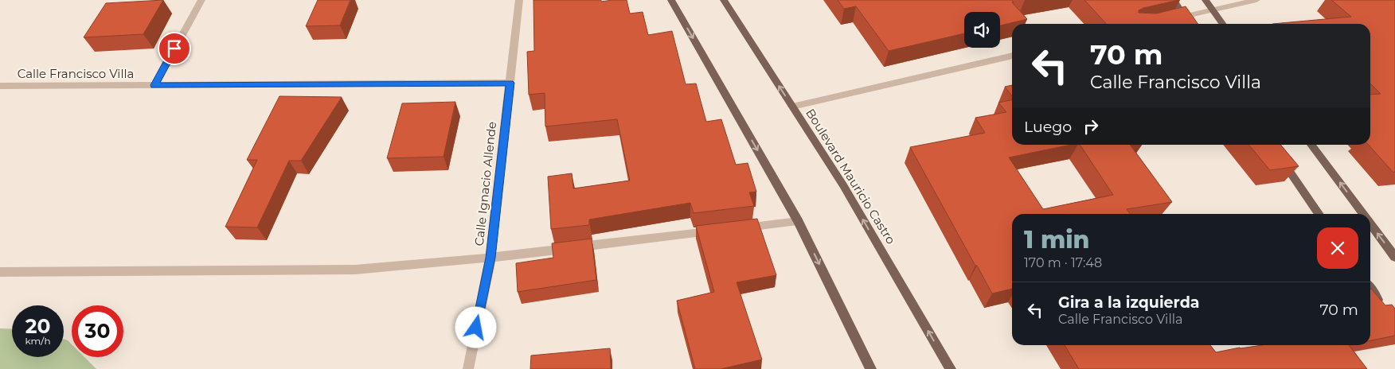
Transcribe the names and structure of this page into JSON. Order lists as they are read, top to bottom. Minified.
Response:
{"streets":{"main road":["Boulevard Mauricio Castro"],"street":["Calle Francisco Villa","Calle Ignacio Allende"]},"crossings":[["Calle Francisco Villa","Calle Ignacio Allende"]],"page":{"turn":["70 m","Calle Francisco Villa"],"then":"Luego","heading":["1 min","170 m · 17:48"],"list":[{"name":"Gira a la izquierda","note":"Calle Francisco Villa","value":"70 m"}],"speed":"20 km/h","limit":"30"}}
